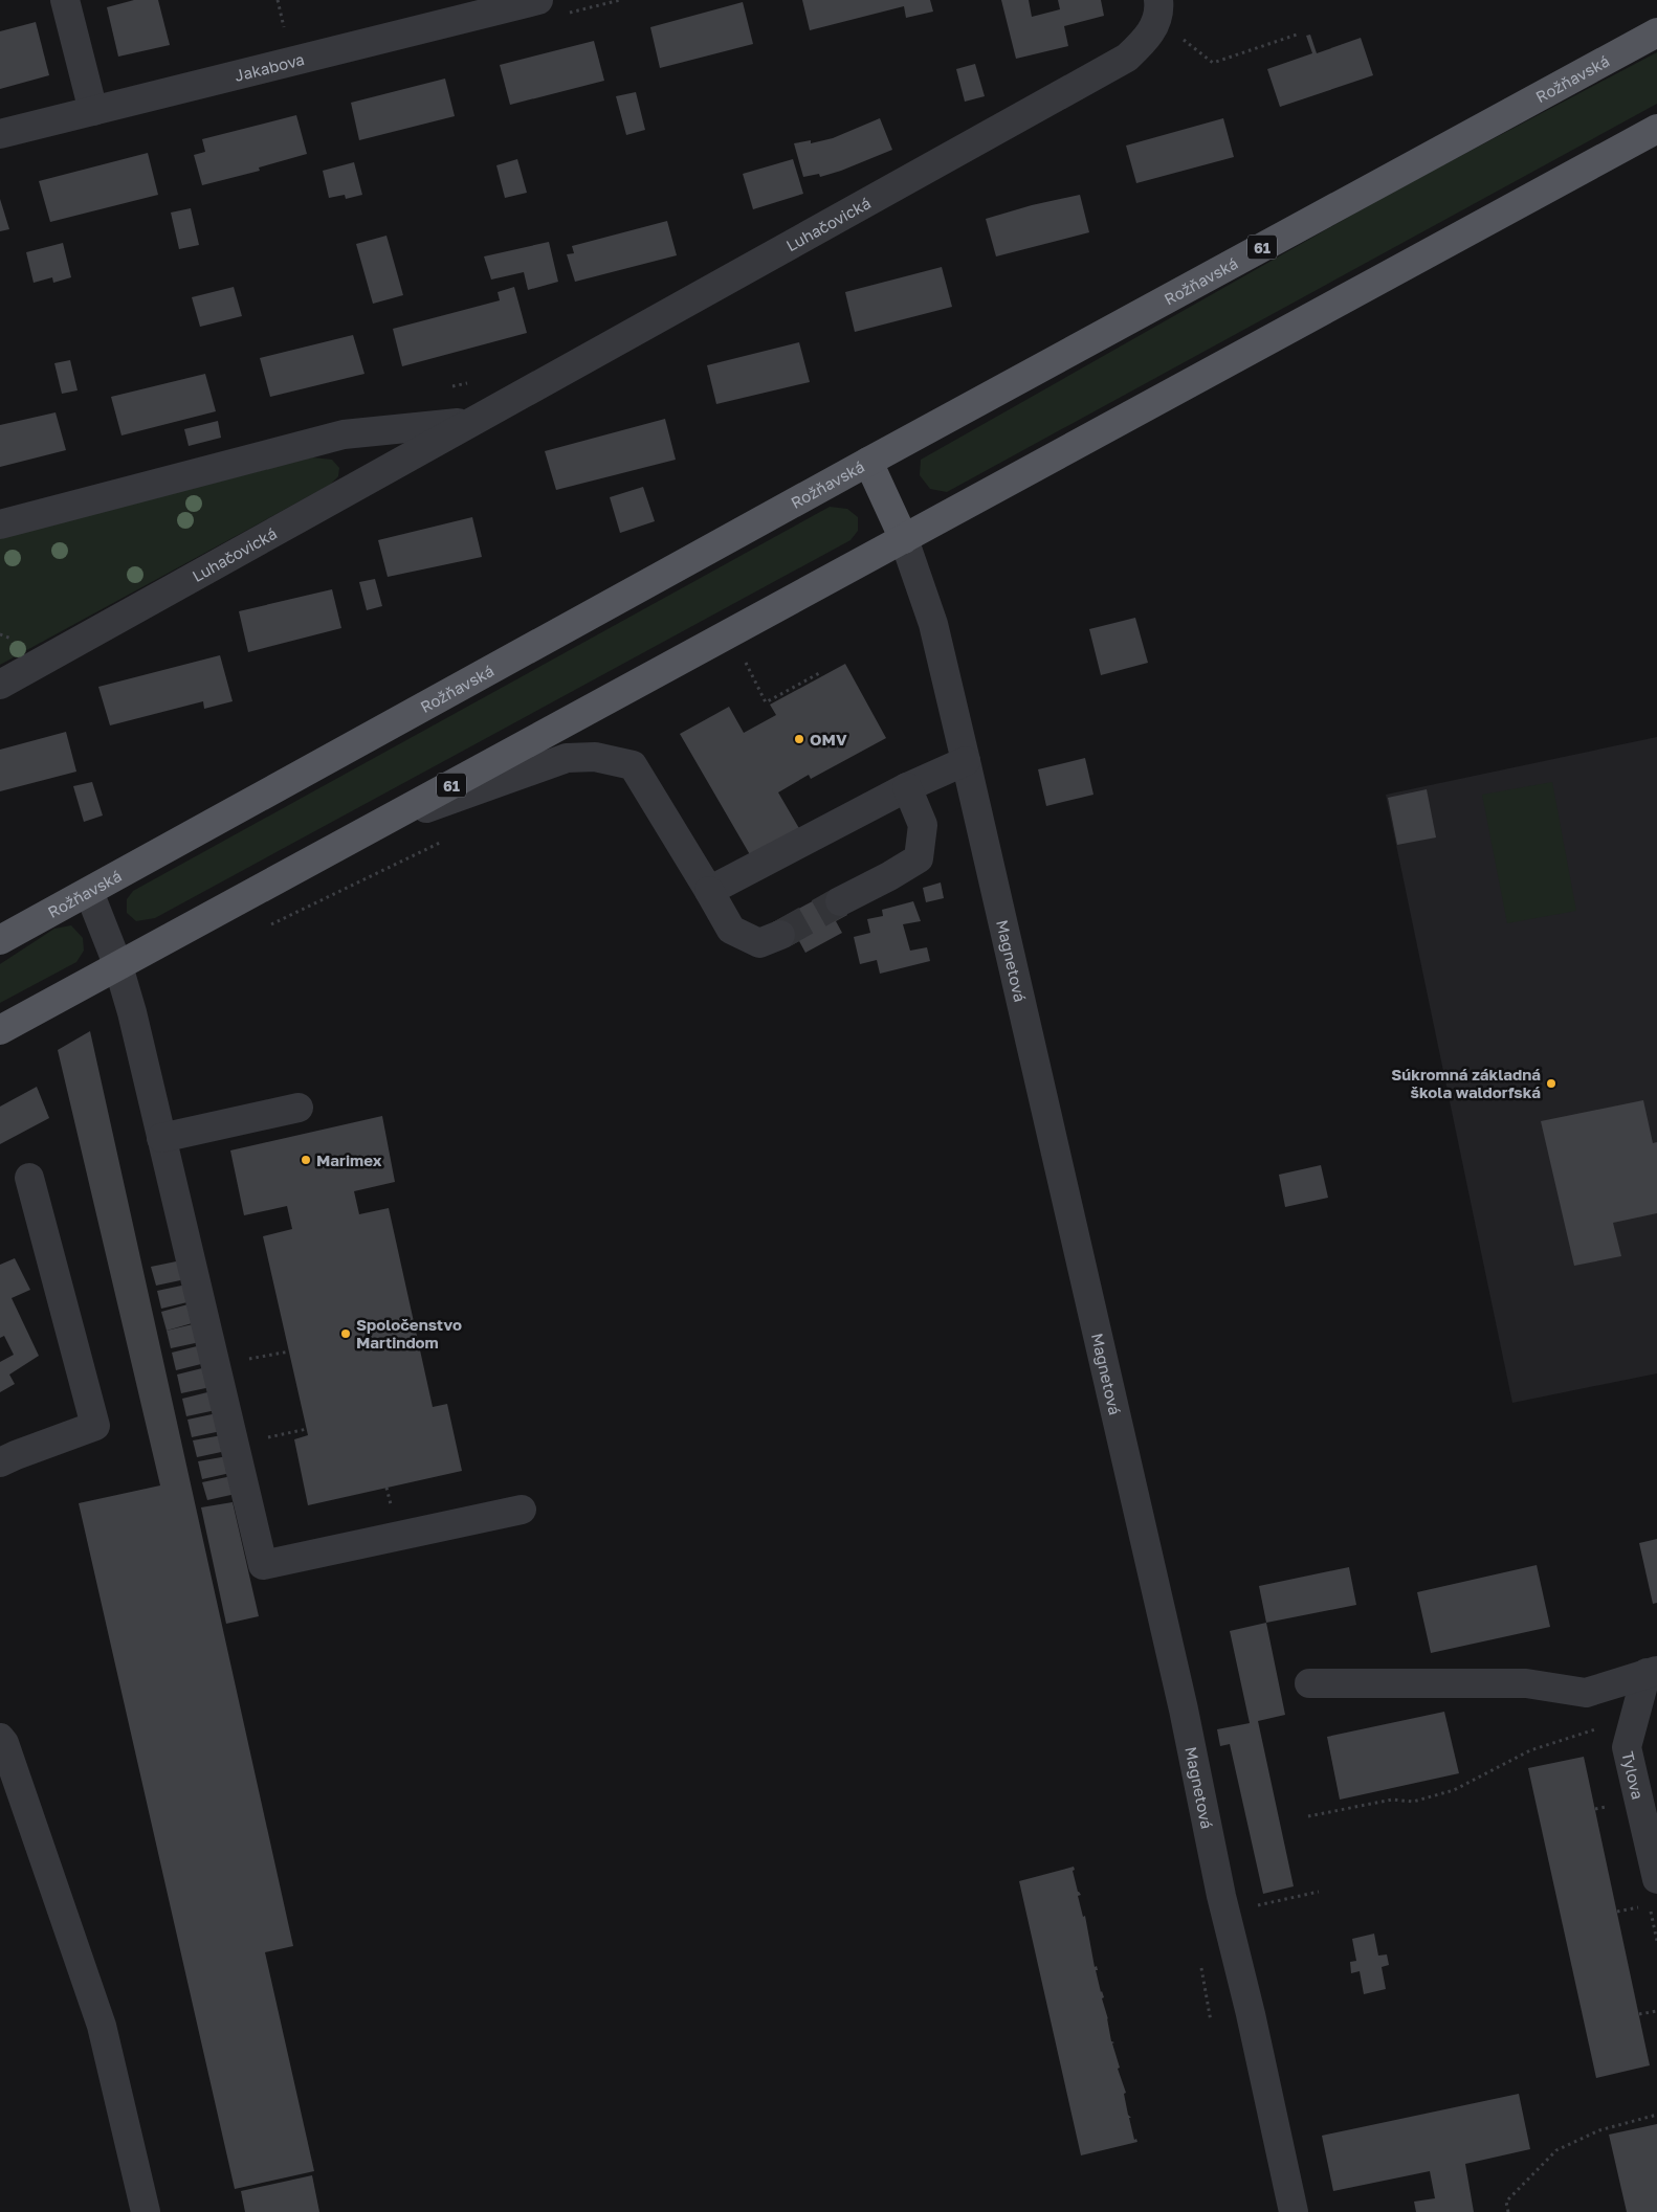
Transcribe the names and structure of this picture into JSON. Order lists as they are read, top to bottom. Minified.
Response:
{"streets":{"main road":["Rožňavská","61"],"street":["Jakabova","Luhačovická","Magnetová","Tylova"]},"crossings":[["61","Magnetová"]],"places":["OMV","Súkromná základná škola waldorfská","Marimex","Spoločenstvo Martindom"]}
